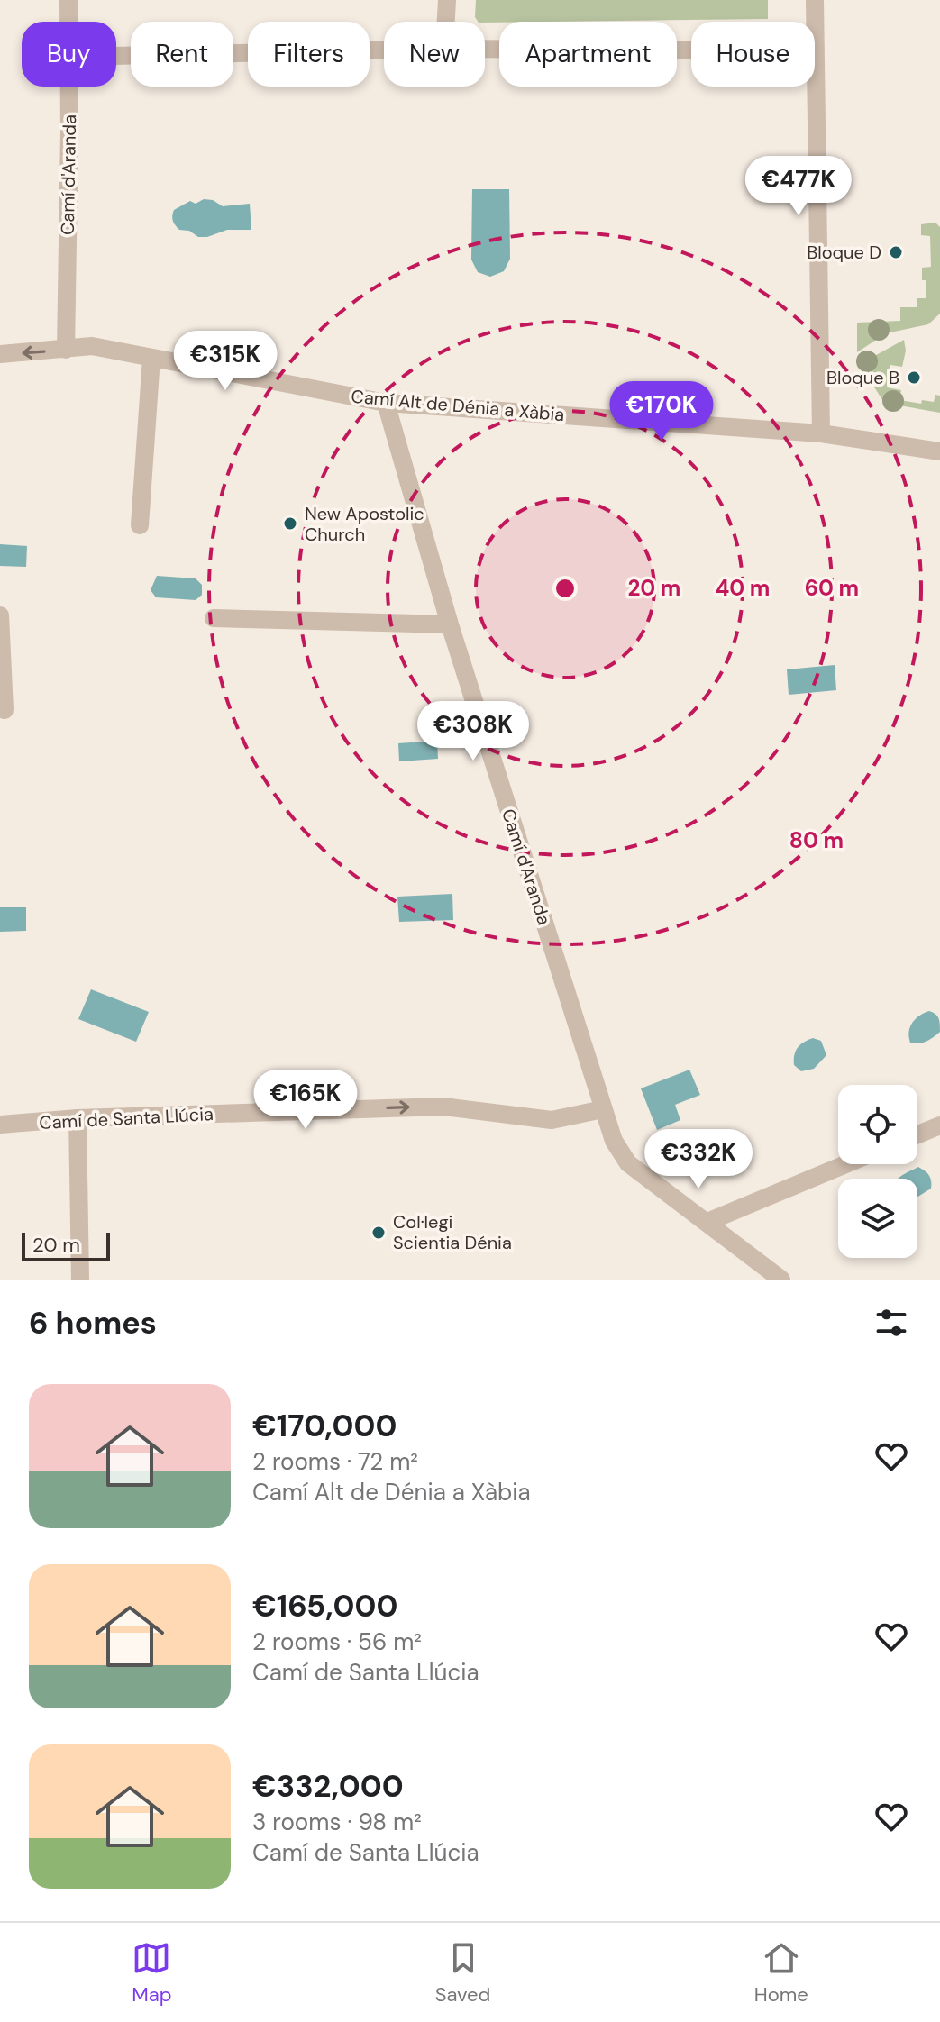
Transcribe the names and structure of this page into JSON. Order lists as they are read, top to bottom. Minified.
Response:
{"streets":{"street":["Camí d'Aranda","Camí Alt de Dénia a Xàbia","Camí de Santa Llúcia"]},"crossings":[["Camí d'Aranda","Camí Alt de Dénia a Xàbia"],["Camí d'Aranda","Camí de Santa Llúcia"]],"one_way":["Camí de Santa Llúcia"],"places":["Bloque D","Bloque B","New Apostolic Church","Col·legi Scientia Dénia"],"scale_bar":"20 m","page":{"chip":["Buy","Rent","Filters","New","Apartment","House"],"price":["€477K","€315K","€170K","€308K","€165K","€332K"],"scale":"20 m","heading":"6 homes","list":[{"name":"€170,000","note":"2 rooms · 72 m² · Camí Alt de Dénia a Xàbia"},{"name":"€165,000","note":"2 rooms · 56 m² · Camí de Santa Llúcia"},{"name":"€332,000","note":"3 rooms · 98 m² · Camí de Santa Llúcia"}],"tabs":["Map","Saved","Home"]},"rings":["20 m","40 m","60 m","80 m"]}
